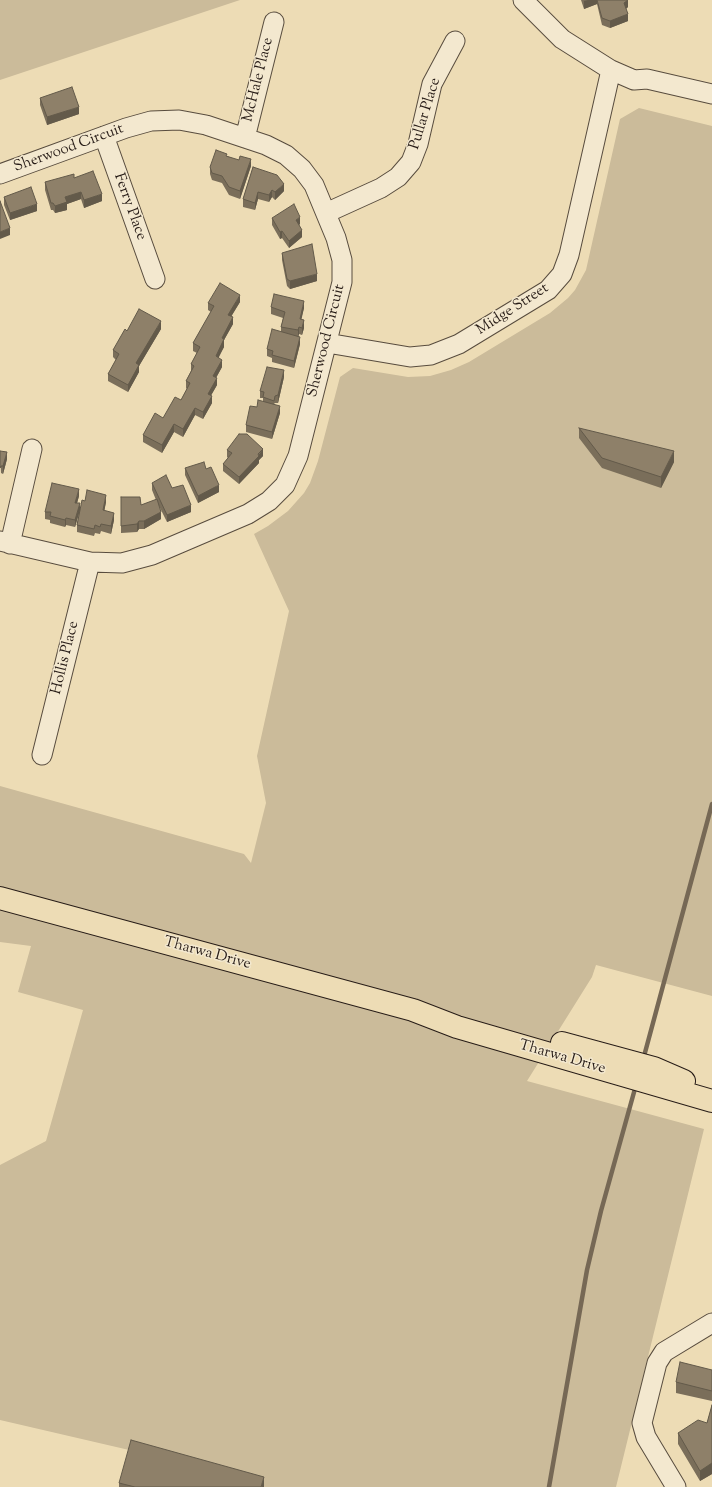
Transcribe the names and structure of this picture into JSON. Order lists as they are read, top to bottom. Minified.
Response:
{"streets":{"main road":["Tharwa Drive"],"street":["McHale Place","Pullar Place","Sherwood Circuit","Ferry Place","Midge Street","Hollis Place"]},"crossings":[["McHale Place","Sherwood Circuit"],["Pullar Place","Sherwood Circuit"],["Sherwood Circuit","Ferry Place"],["Sherwood Circuit","Midge Street"],["Sherwood Circuit","Hollis Place"]]}
